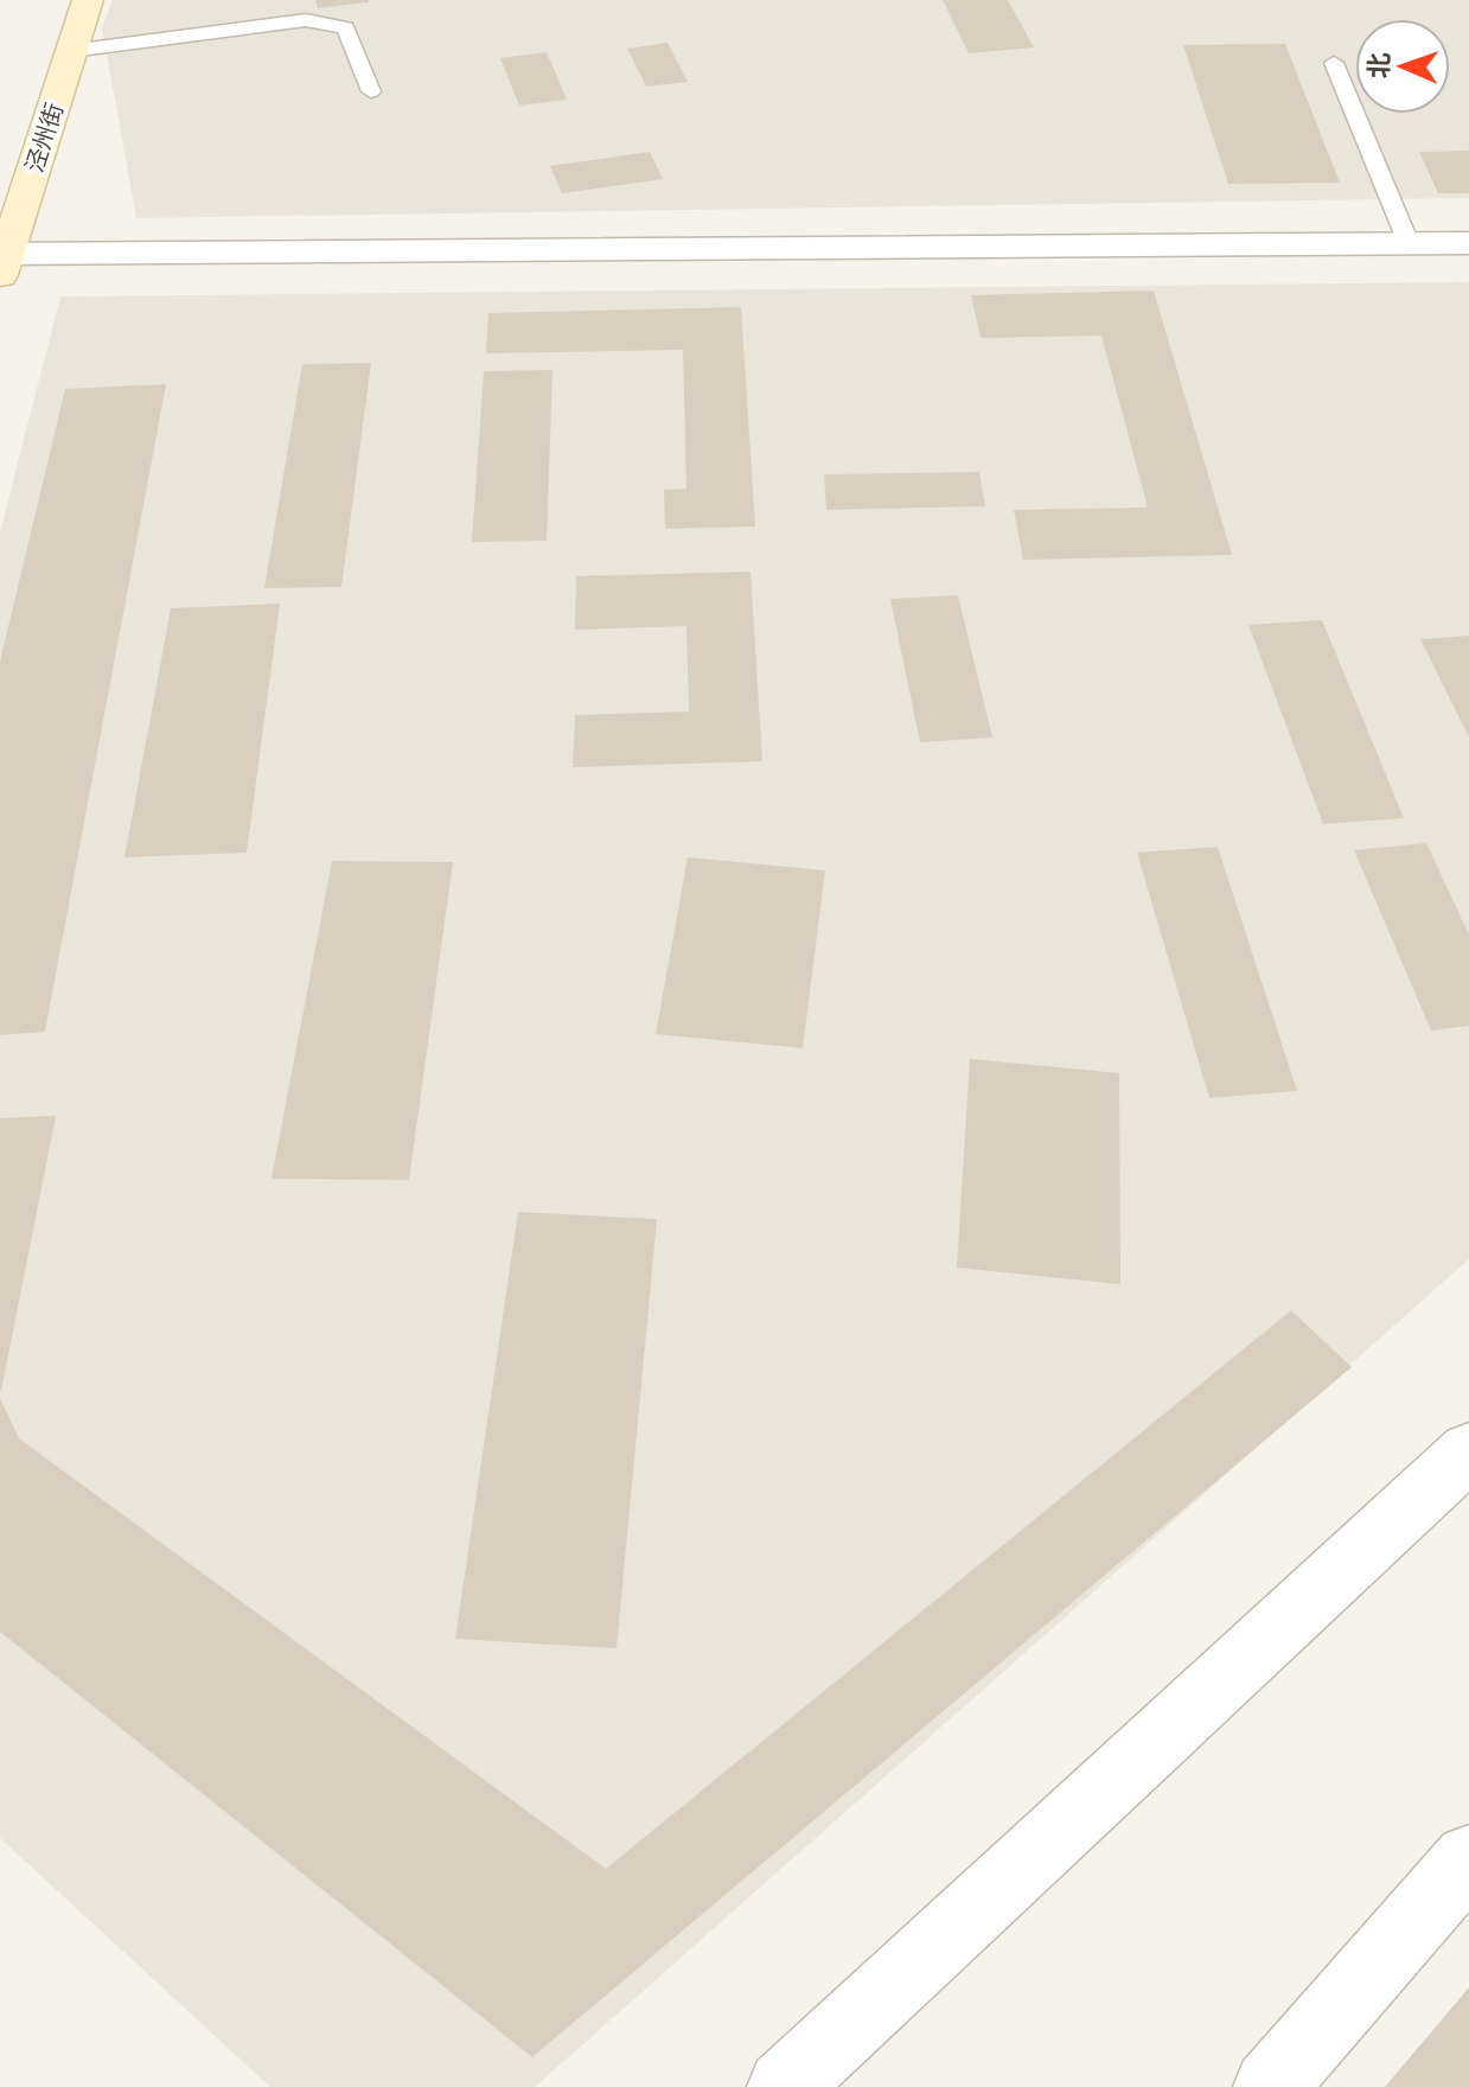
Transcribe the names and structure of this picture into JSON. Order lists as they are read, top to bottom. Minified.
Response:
{"streets":{"main road":["泾州街"]},"north":"left"}
